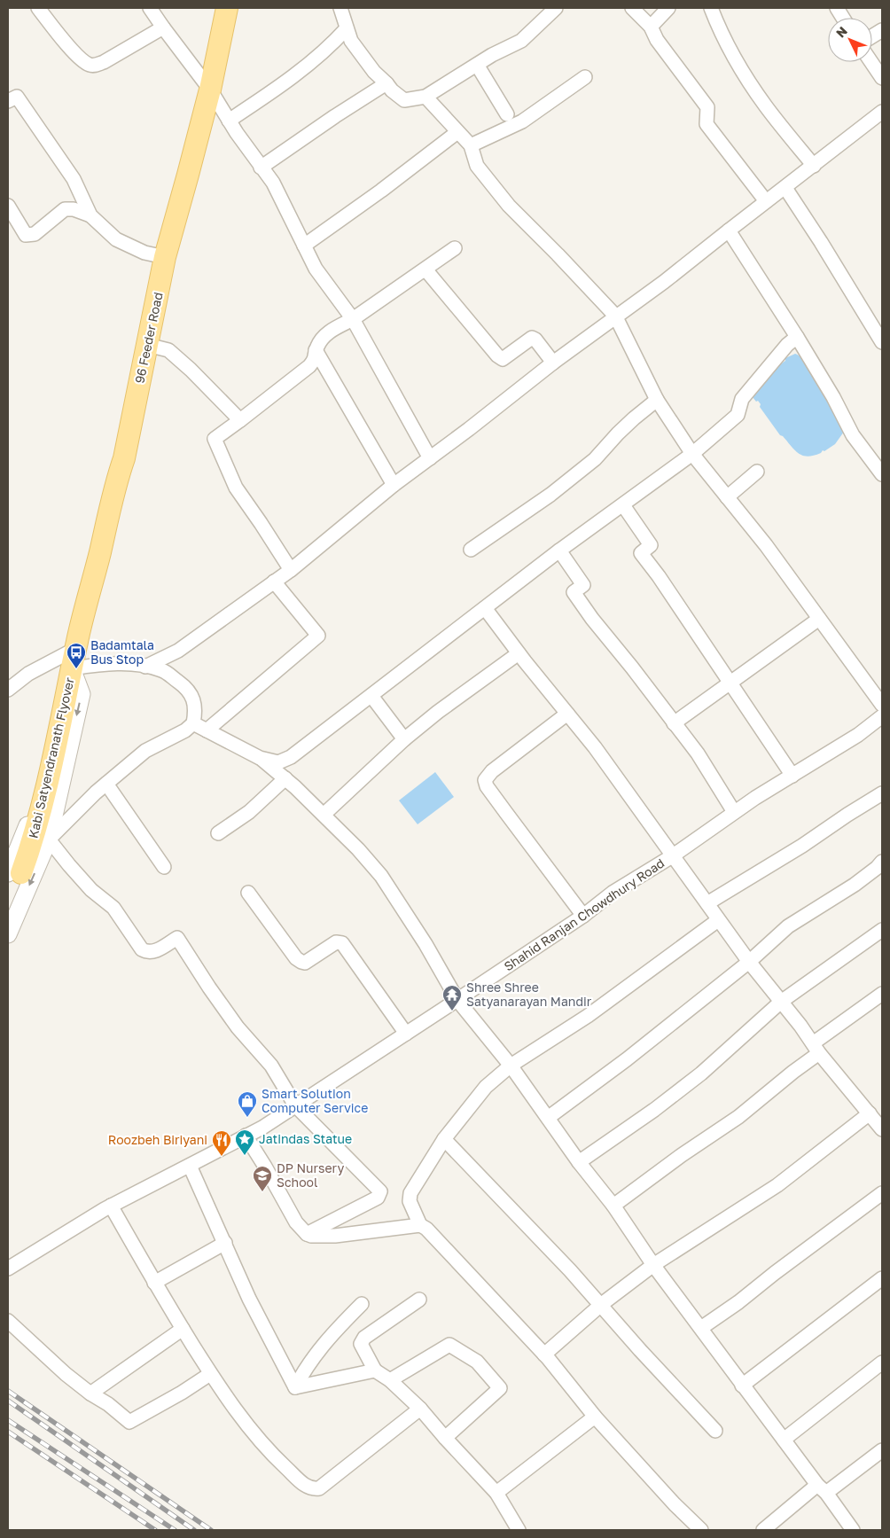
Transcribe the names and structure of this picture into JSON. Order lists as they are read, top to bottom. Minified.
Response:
{"streets":{"main road":["96 Feeder Road","Kabi Satyendranath Flyover"],"street":["Shahid Ranjan Chowdhury Road"]},"crossings":[["96 Feeder Road","Kabi Satyendranath Flyover"]],"places":{"bus stop":["Badamtala Bus Stop"],"temple":["Shree Shree Satyanarayan Mandir"],"shop":["Smart Solution Computer Service"],"place":["Jatindas Statue"],"restaurant":["Roozbeh Biriyani"],"school or university":["DP Nursery School"]},"north":"top left"}
